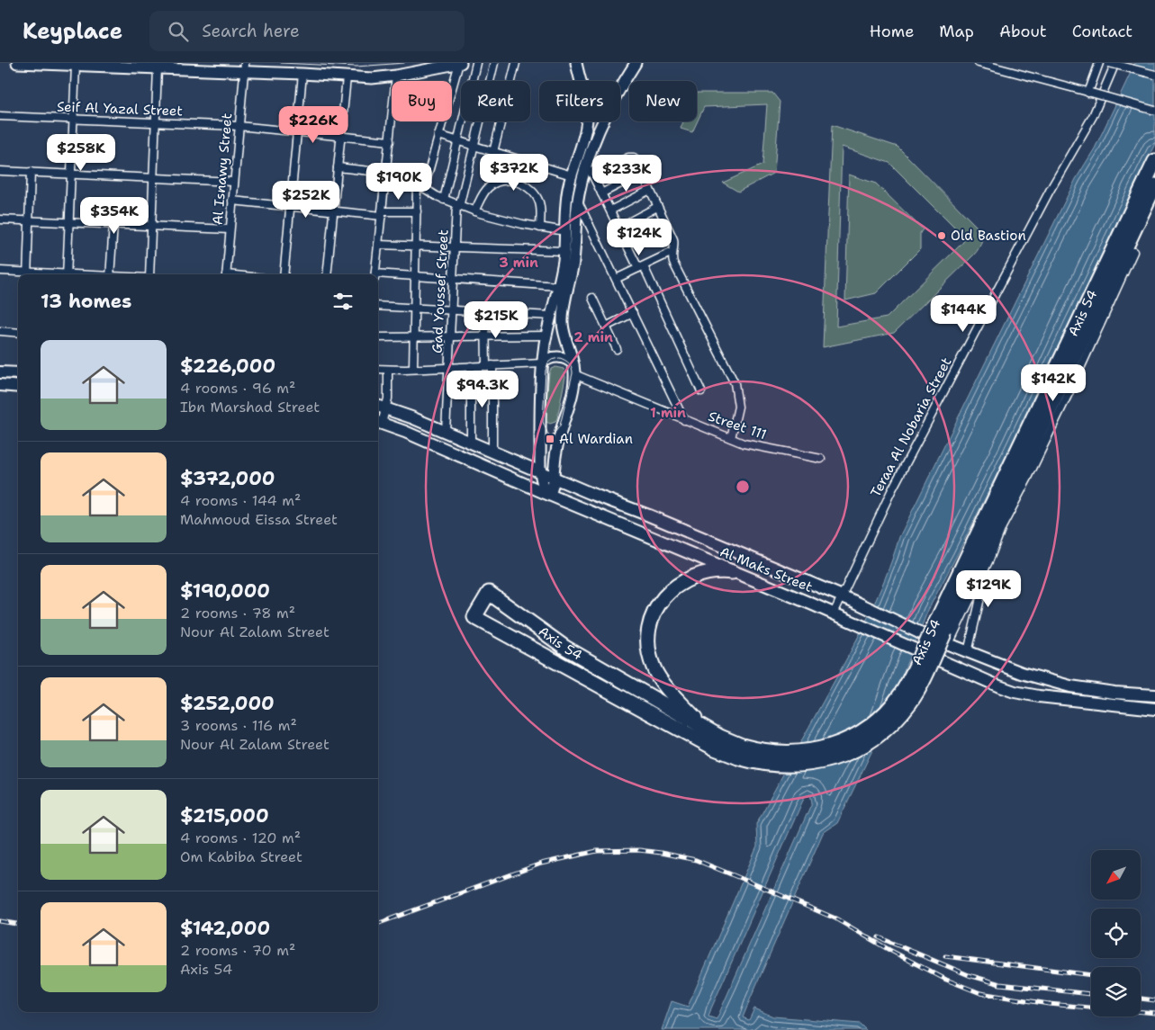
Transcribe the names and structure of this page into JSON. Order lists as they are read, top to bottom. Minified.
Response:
{"streets":{"highway":["Axis 54"],"main road":["Al Maks Street"],"street":["Seif Al Yazal Street","Al Isnawy Street","Gad Youssef Street","Street 111","Teraa Al Nobaria Street"]},"crossings":[["Seif Al Yazal Street","Al Isnawy Street"],["Gad Youssef Street","Al Maks Street"],["Axis 54","Al Maks Street"],["Teraa Al Nobaria Street","Al Maks Street"]],"places":{"other":["Old Bastion"],"transit":["Al Wardian"]},"north":"bottom left","page":{"header":"Keyplace","search":"Search here","nav":["Home","Map","About","Contact"],"chip":["Buy","Rent","Filters","New"],"price":["$226K","$258K","$372K","$233K","$190K","$252K","$354K","$124K","$144K","$215K","$142K","$94.3K","$129K"],"heading":"13 homes","list":[{"name":"$226,000","note":"4 rooms · 96 m² · Ibn Marshad Street"},{"name":"$372,000","note":"4 rooms · 144 m² · Mahmoud Eissa Street"},{"name":"$190,000","note":"2 rooms · 78 m² · Nour Al Zalam Street"},{"name":"$252,000","note":"3 rooms · 116 m² · Nour Al Zalam Street"},{"name":"$215,000","note":"4 rooms · 120 m² · Om Kabiba Street"},{"name":"$142,000","note":"2 rooms · 70 m² · Axis 54"}]},"rings":["3 min","2 min","1 min"]}
